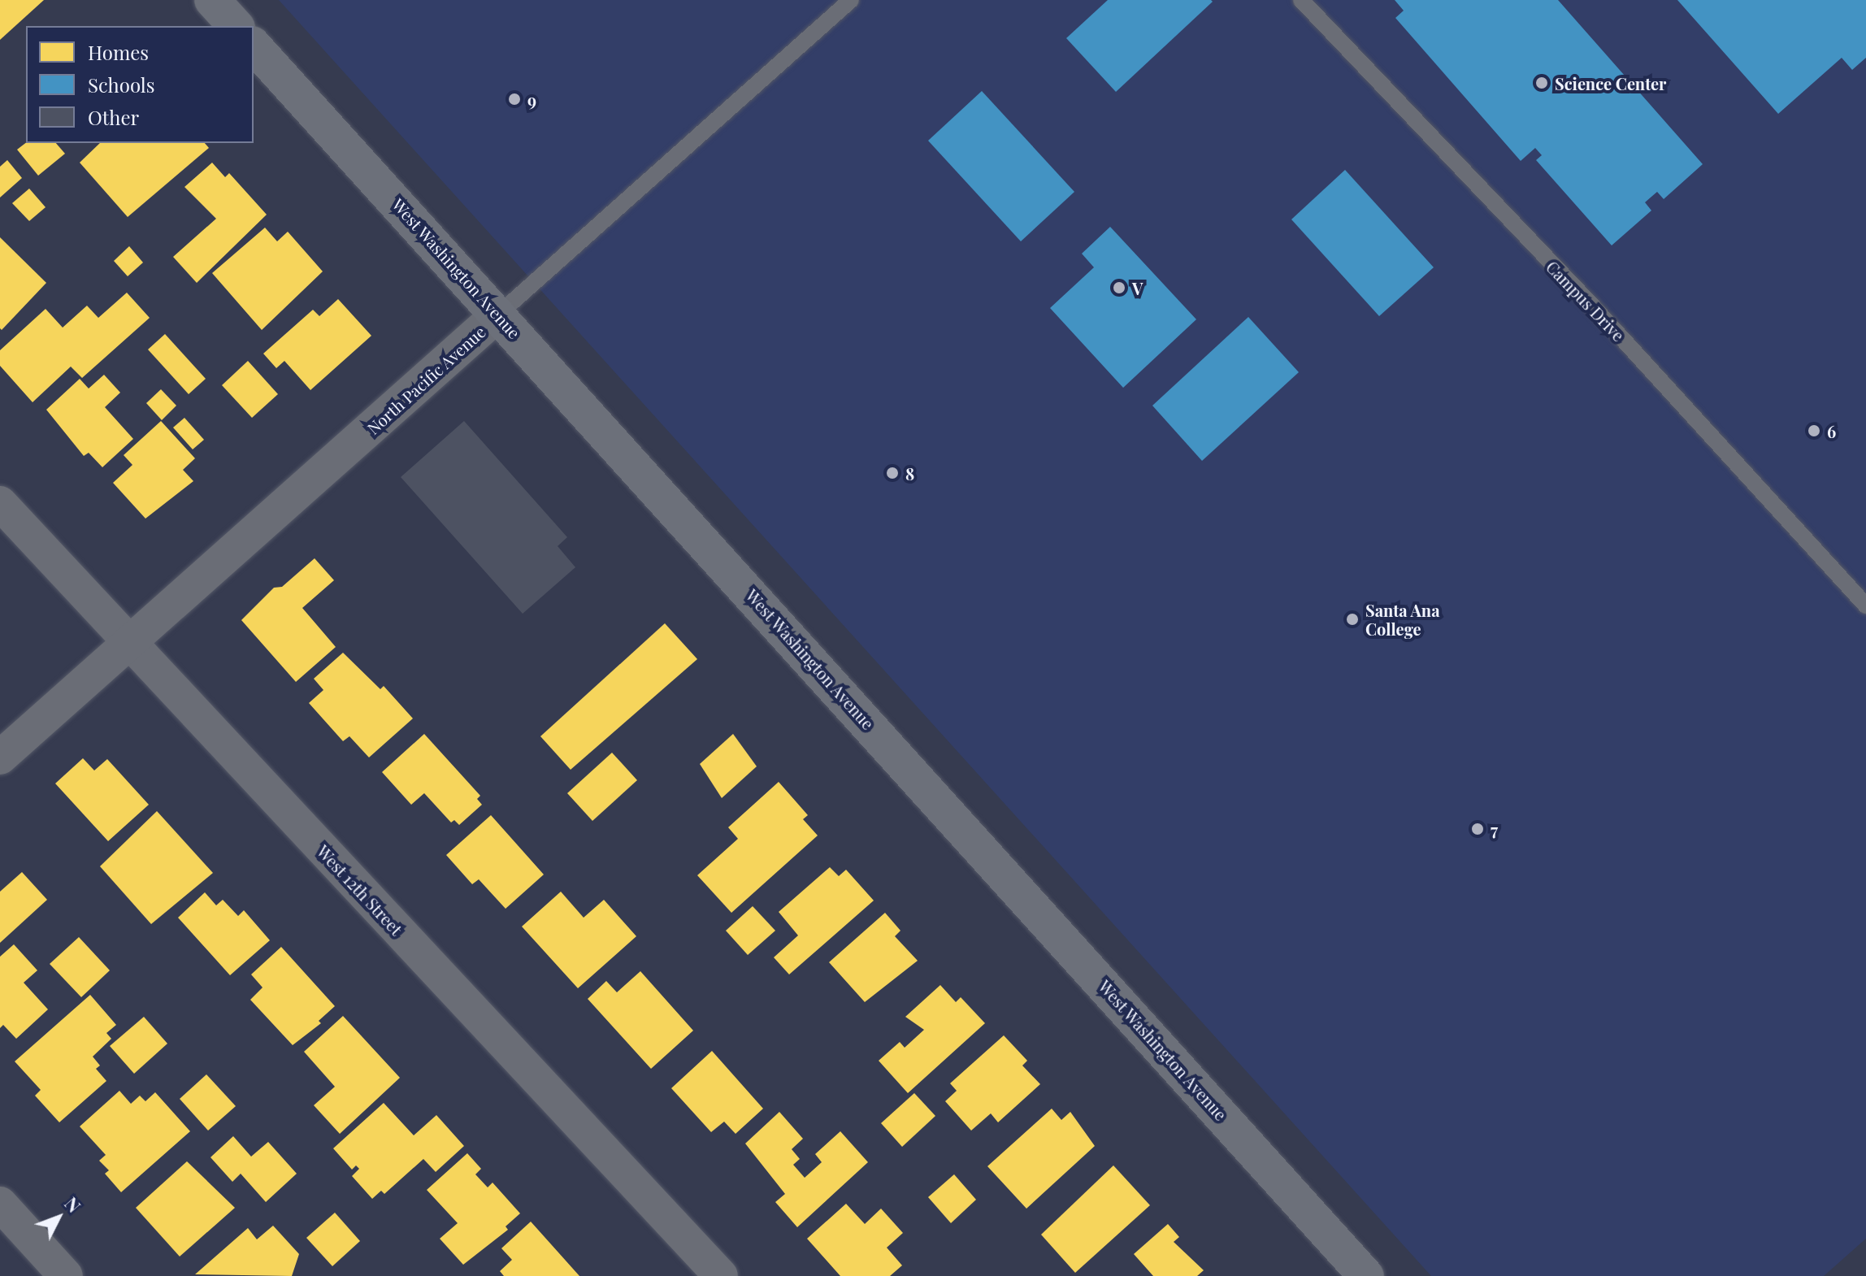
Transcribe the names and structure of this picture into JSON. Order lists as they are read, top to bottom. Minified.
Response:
{"streets":{"street":["West Washington Avenue","North Pacific Avenue","West 12th Street"],"lane":["Campus Drive"]},"crossings":[["West Washington Avenue","North Pacific Avenue"],["North Pacific Avenue","West 12th Street"]],"places":["Science Center","9","V","6","8","Santa Ana College","7"],"legend":["Homes","Schools","Other"],"north":"top right"}
